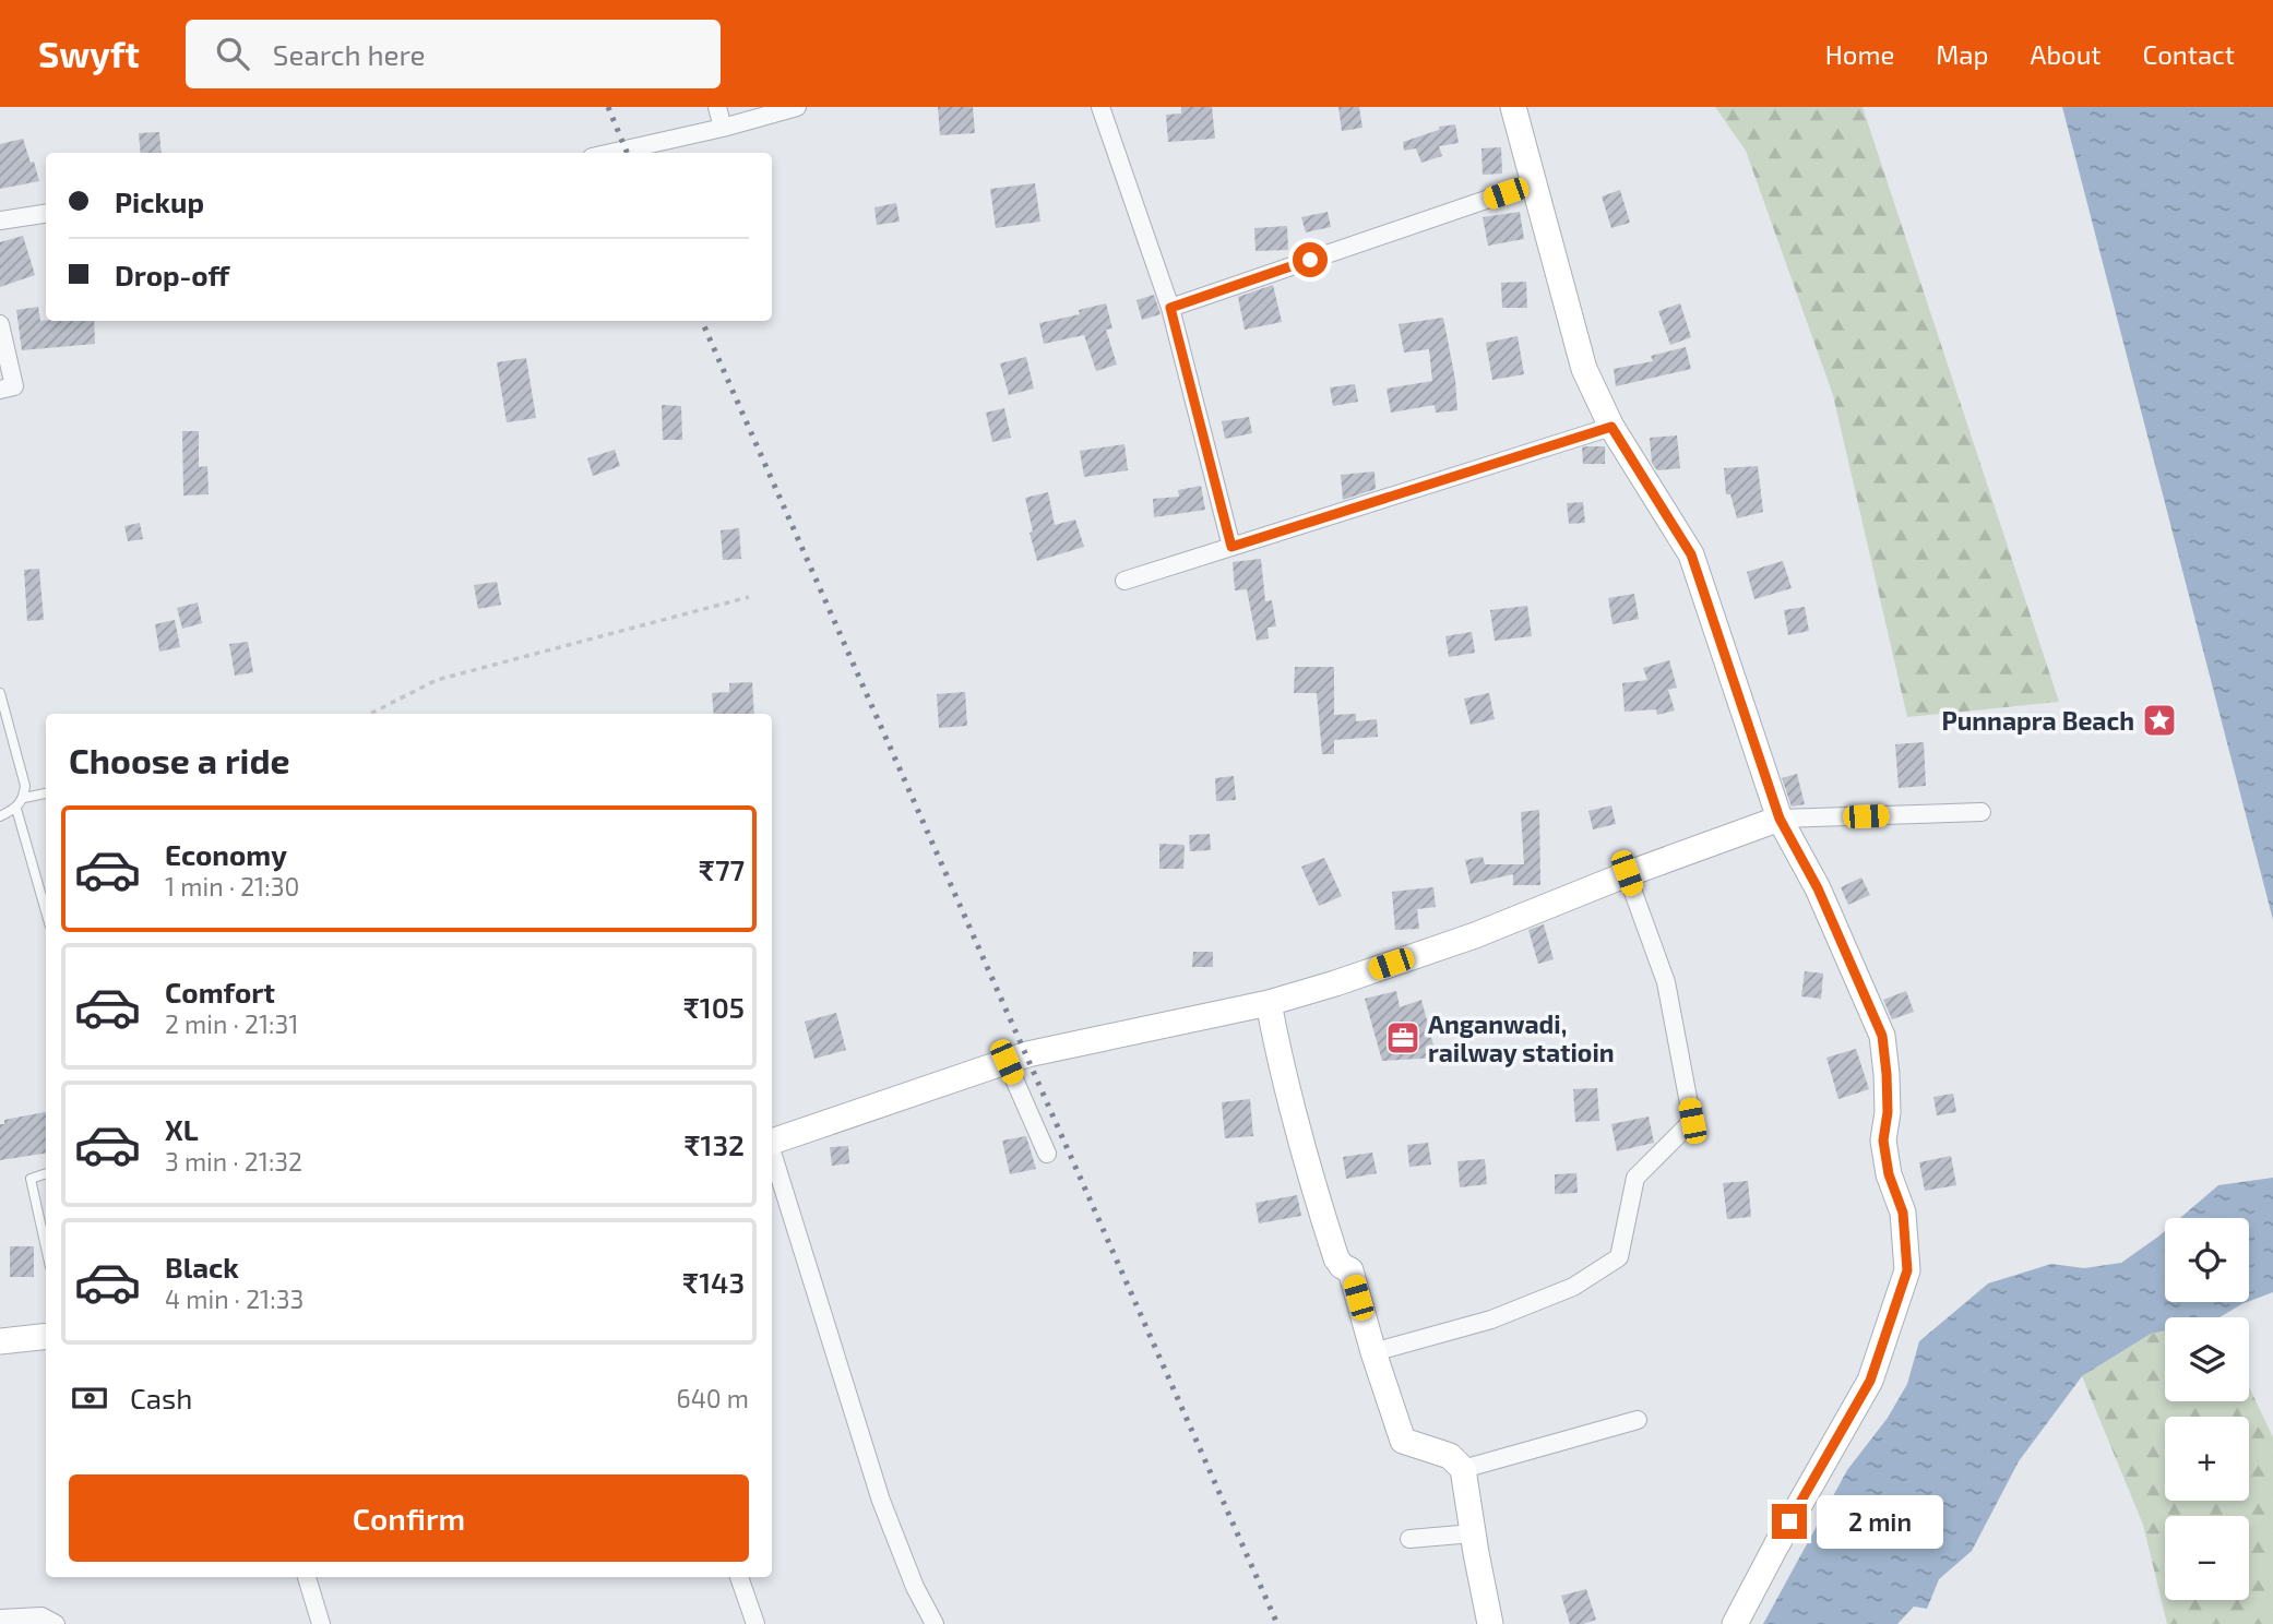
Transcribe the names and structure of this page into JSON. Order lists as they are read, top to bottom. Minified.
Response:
{"places":{"place":["Punnapra Beach"],"office":["Anganwadi, railway statioin"]},"page":{"header":"Swyft","search":"Search here","nav":["Home","Map","About","Contact"],"banner":["Pickup","Drop-off"],"heading":"Choose a ride","list":[{"name":"Economy","note":"1 min · 21:30","value":"₹77"},{"name":"Comfort","note":"2 min · 21:31","value":"₹105"},{"name":"XL","note":"3 min · 21:32","value":"₹132"},{"name":"Black","note":"4 min · 21:33","value":"₹143"}],"map_buttons":["+","−"],"pay":["Cash","640 m"],"buttons":"Confirm","bubble":"2 min"}}
